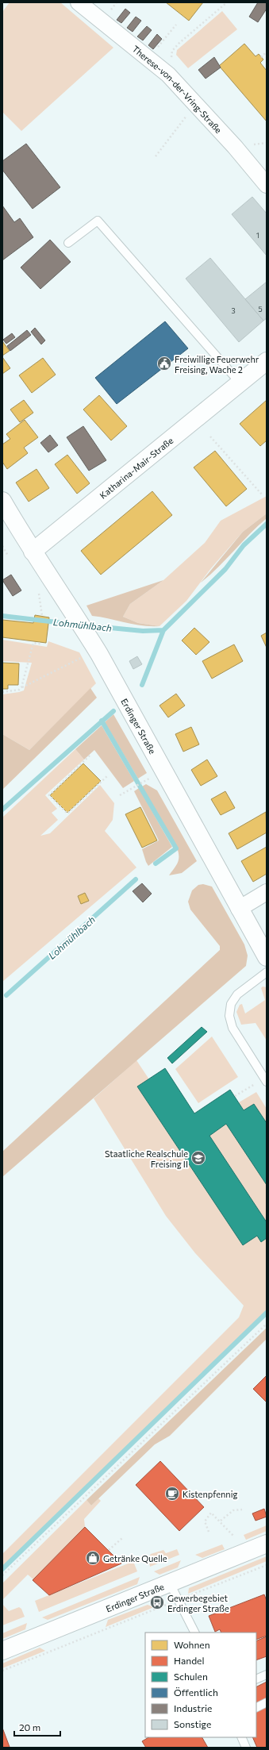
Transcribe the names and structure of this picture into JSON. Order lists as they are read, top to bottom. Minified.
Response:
{"streets":{"street":["Therese-von-der-Vring-Straße","Katharina-Mair-Straße","Erdinger Straße"]},"crossings":[["Katharina-Mair-Straße","Erdinger Straße"]],"water":["Lohmühlbach"],"places":{"public building":["Freiwillige Feuerwehr Freising, Wache 2"],"school or university":["Staatliche Realschule Freising II"],"cafe":["Kistenpfennig"],"shop":["Getränke Quelle"],"bus stop":["Gewerbegebiet Erdinger Straße"]},"house_numbers":["1","5","3"],"legend":["Wohnen","Handel","Schulen","Öffentlich","Industrie","Sonstige"],"scale_bar":"20 m"}
